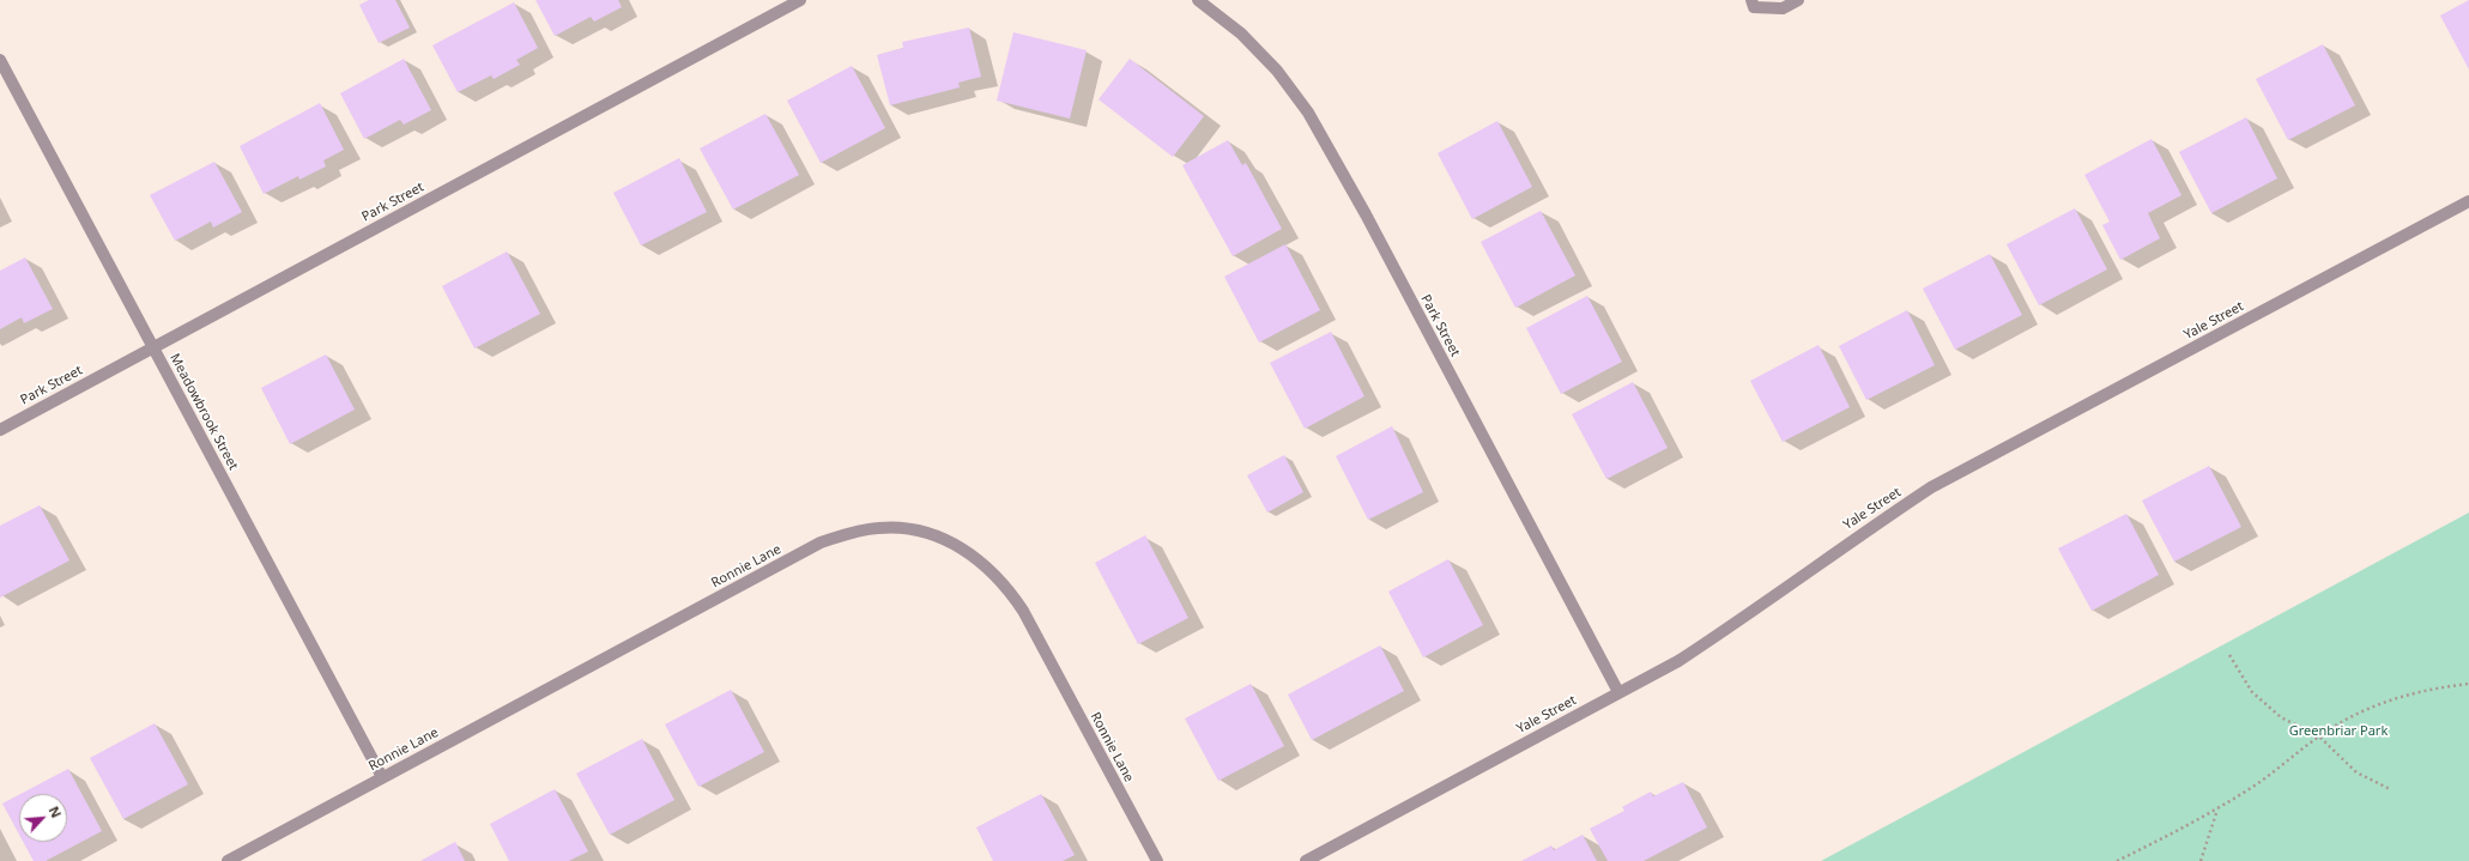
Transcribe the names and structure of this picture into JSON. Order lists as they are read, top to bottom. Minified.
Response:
{"streets":{"street":["Park Street","Yale Street","Meadowbrook Street","Ronnie Lane"]},"crossings":[["Park Street","Yale Street"],["Park Street","Meadowbrook Street"],["Meadowbrook Street","Ronnie Lane"]],"parks":["Greenbriar Park"],"north":"top right"}
